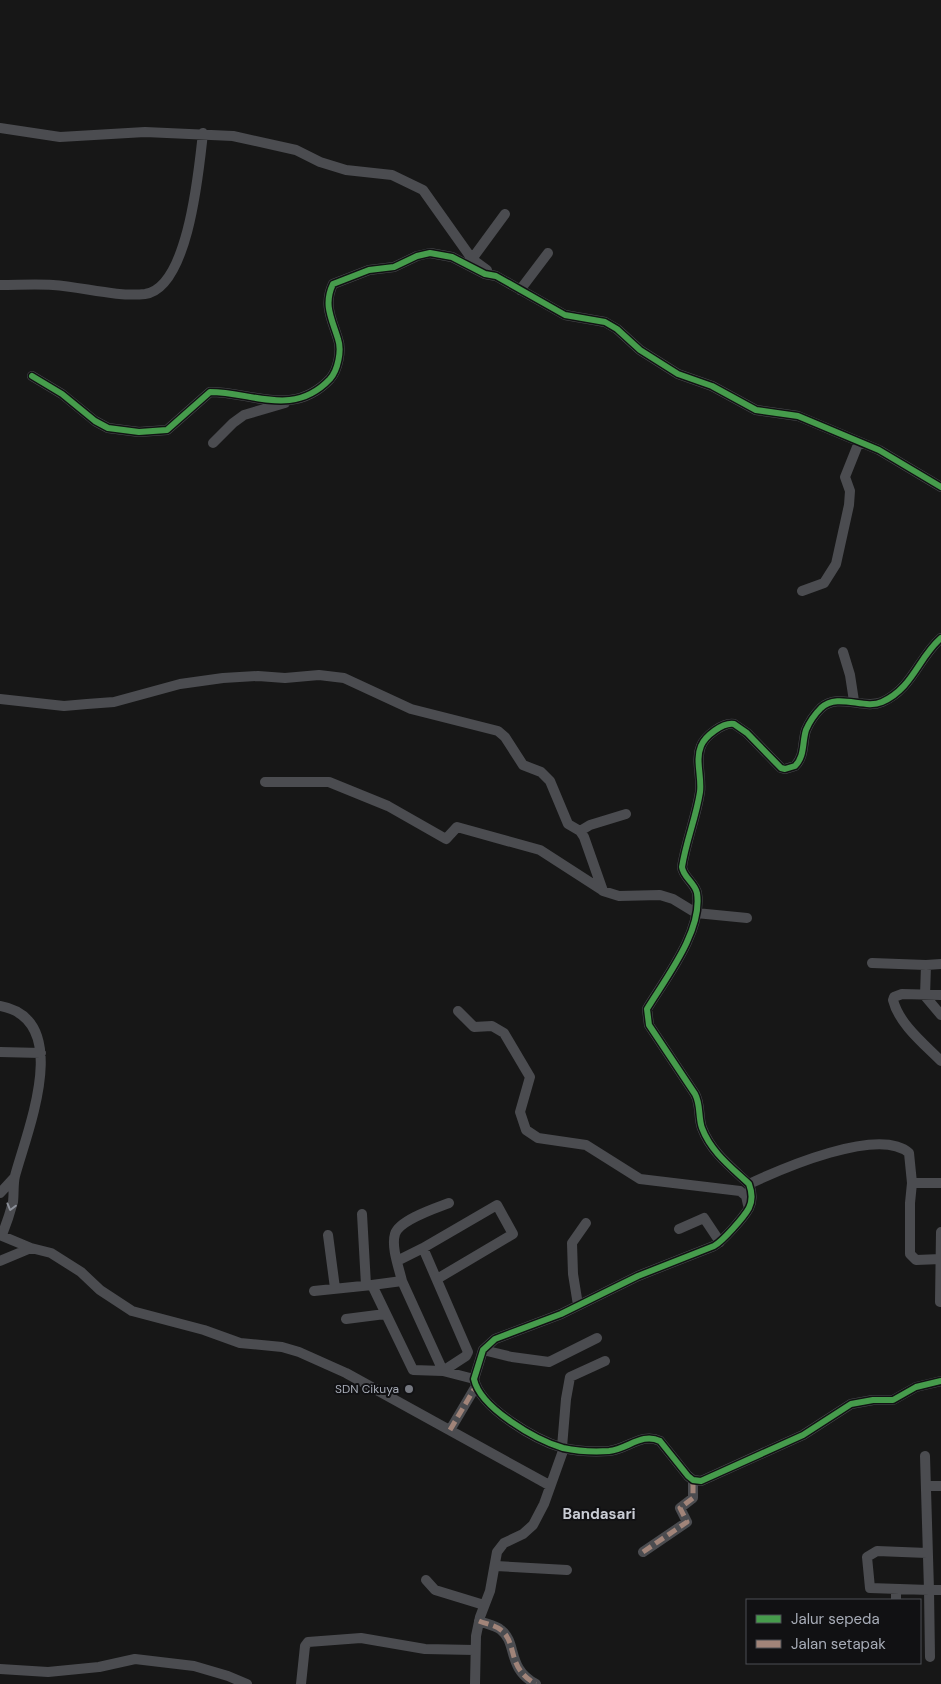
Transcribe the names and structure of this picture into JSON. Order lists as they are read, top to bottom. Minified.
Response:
{"districts":["Bandasari"],"places":["SDN Cikuya"],"legend":["Jalur sepeda","Jalan setapak"]}
